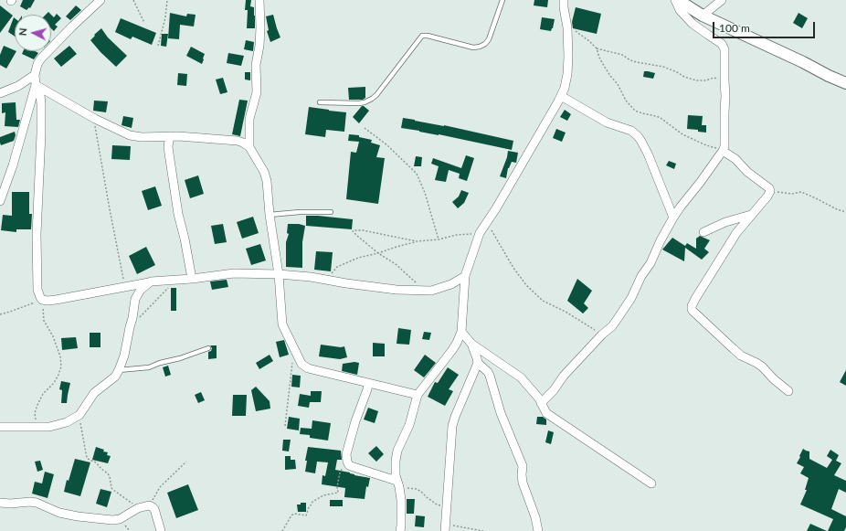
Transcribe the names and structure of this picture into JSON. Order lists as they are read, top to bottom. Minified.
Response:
{"scale_bar":"100 m","north":"left"}
